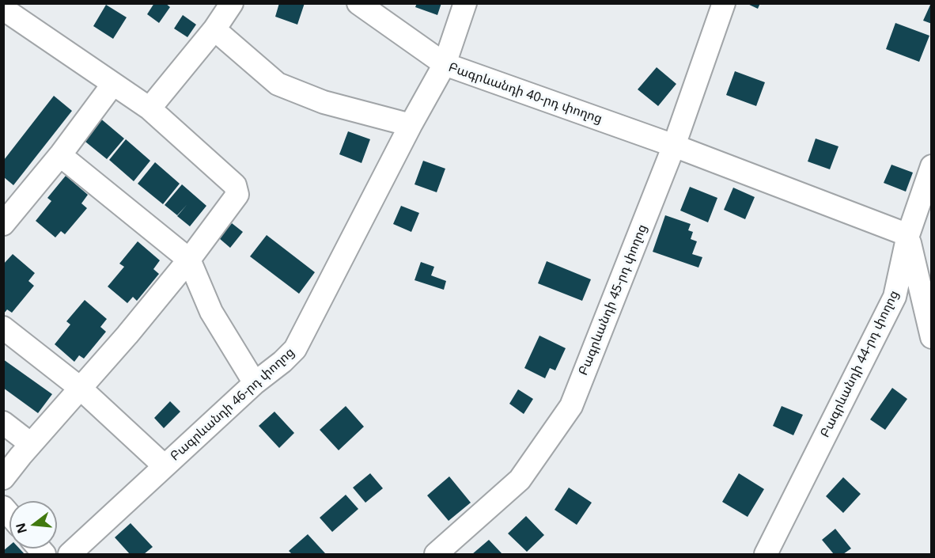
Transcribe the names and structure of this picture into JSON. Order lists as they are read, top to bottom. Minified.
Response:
{"streets":{"street":["Բագրևանդի 40-րդ փողոց","Բագրևանդի 45-րդ փողոց","Բագրևանդի 44-րդ փողոց","Բագրևանդի 46-րդ փողոց"]},"crossings":[["Բագրևանդի 40-րդ փողոց","Բագրևանդի 45-րդ փողոց"],["Բագրևանդի 40-րդ փողոց","Բագրևանդի 44-րդ փողոց"],["Բագրևանդի 40-րդ փողոց","Բագրևանդի 46-րդ փողոց"]],"north":"left"}
